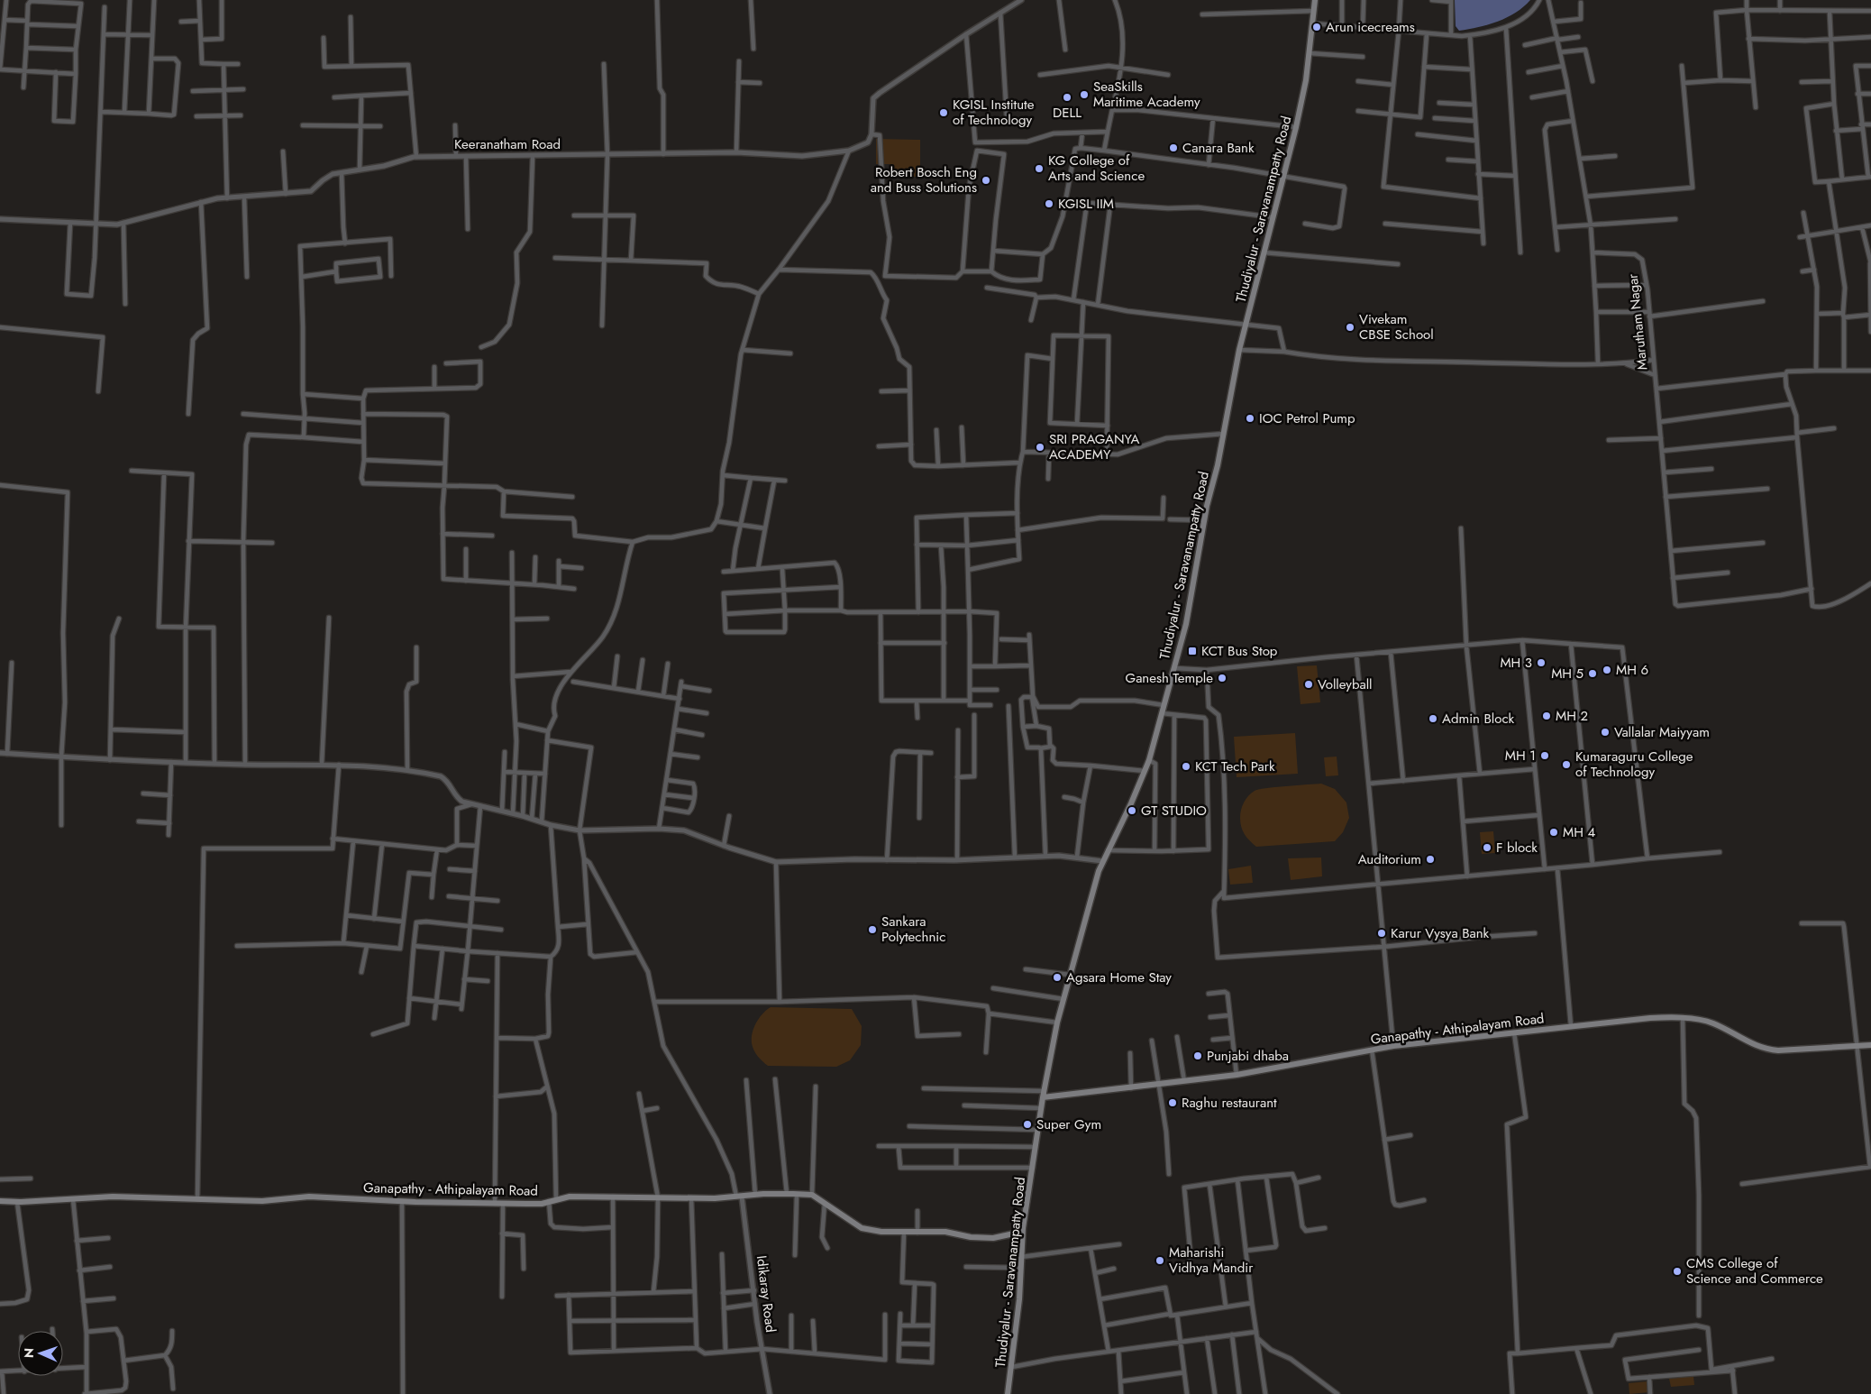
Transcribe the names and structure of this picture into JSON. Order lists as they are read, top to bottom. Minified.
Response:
{"streets":{"main road":["Thudiyalur - Saravanampatty Road","Ganapathy - Athipalayam Road"],"street":["Keeranatham Road","Marutham Nagar","Idikaray Road"]},"crossings":[["Thudiyalur - Saravanampatty Road","Ganapathy - Athipalayam Road"],["Ganapathy - Athipalayam Road","Idikaray Road"]],"places":{"other":["Arun icecreams","SeaSkills Maritime Academy","DELL","KGISL Institute of Technology","Canara Bank","KG College of Arts and Science","Robert Bosch Eng and Buss Solutions","KGISL IIM","Vivekam CBSE School","IOC Petrol Pump","SRI PRAGANYA ACADEMY","MH 3","MH 6","MH 5","Ganesh Temple","Volleyball","MH 2","Admin Block","Vallalar Maiyyam","MH 1","Kumaraguru College of Technology","KCT Tech Park","GT STUDIO","MH 4","F block","Auditorium","Sankara Polytechnic","Karur Vysya Bank","Agsara Home Stay","Punjabi dhaba","Raghu restaurant","Super Gym","Maharishi Vidhya Mandir","CMS College of Science and Commerce"],"transit":["KCT Bus Stop"]},"north":"left"}
